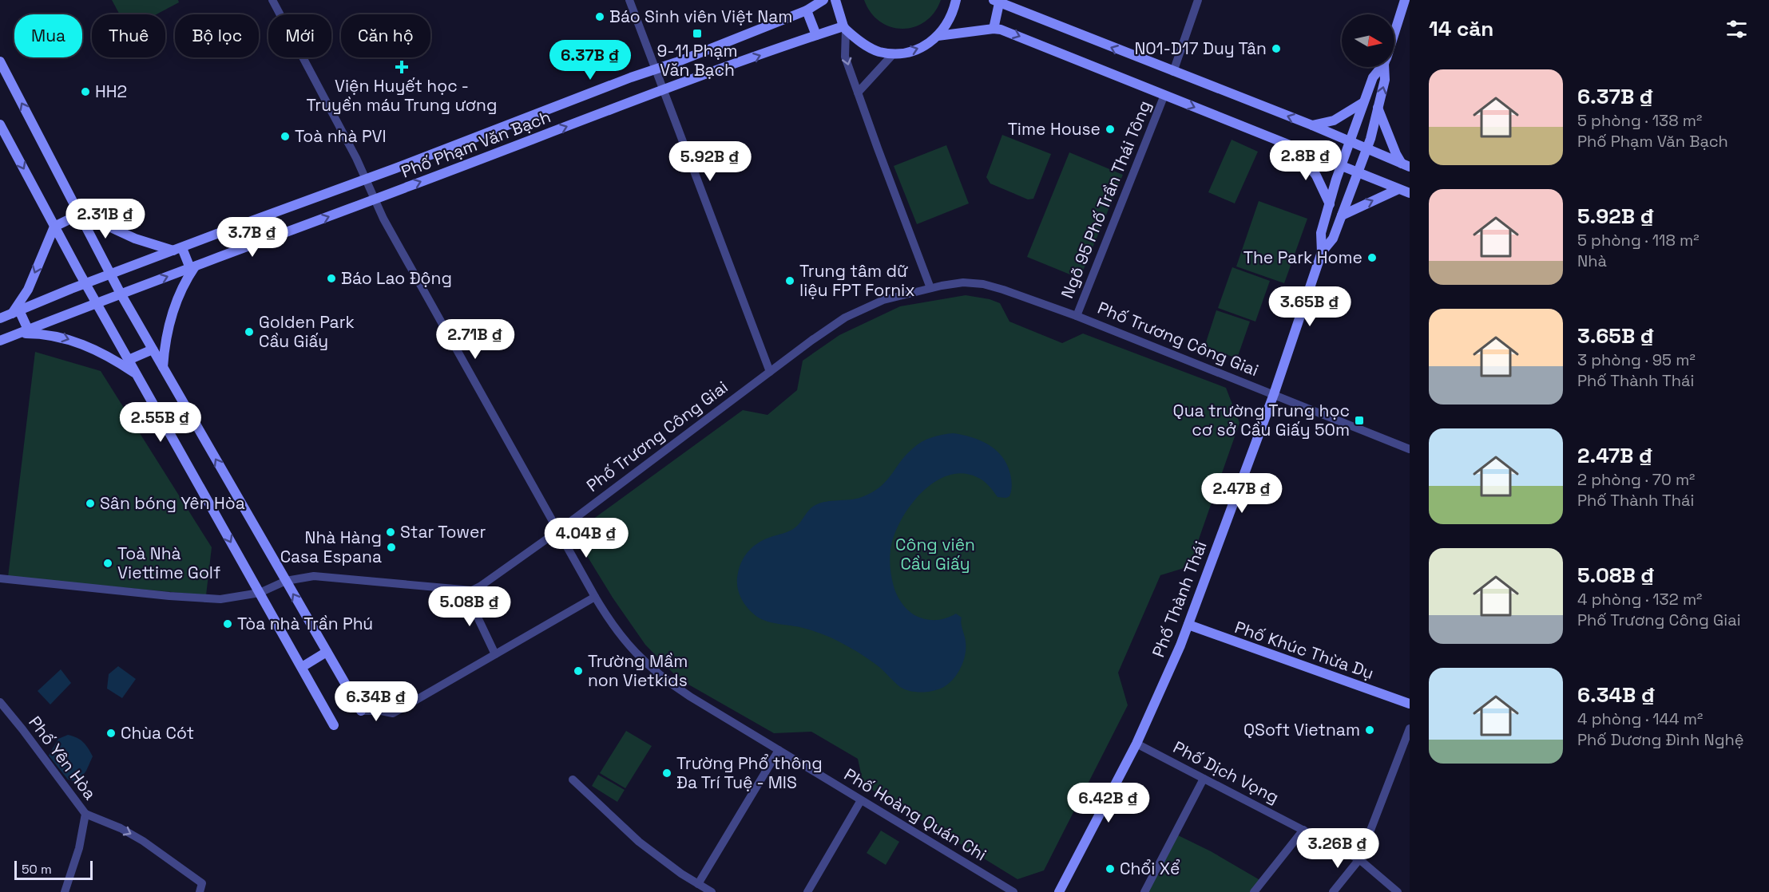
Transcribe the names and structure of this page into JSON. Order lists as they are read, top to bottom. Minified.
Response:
{"streets":{"main road":["Phố Phạm Văn Bạch","Phố Thành Thái","Phố Khúc Thừa Dụ"],"street":["Ngõ 95 Phố Trần Thái Tông","Phố Trương Công Giai","Phố Yên Hòa","Phố Dịch Vọng","Phố Hoàng Quán Chi"]},"crossings":[["Phố Phạm Văn Bạch","Phố Hoàng Quán Chi"],["Ngõ 95 Phố Trần Thái Tông","Phố Trương Công Giai"],["Phố Trương Công Giai","Phố Thành Thái"],["Phố Trương Công Giai","Phố Hoàng Quán Chi"],["Phố Thành Thái","Phố Khúc Thừa Dụ"],["Phố Thành Thái","Phố Dịch Vọng"]],"parks":["Công viên Cầu Giấy"],"places":{"other":["Báo Sinh viên Việt Nam","N01-D17 Duy Tân","HH2","Time House","Toà nhà PVI","The Park Home","Báo Lao Động","Trung tâm dữ liệu FPT Fornix","Golden Park Cầu Giấy","Sân bóng Yên Hòa","Star Tower","Nhà Hàng Casa Espana","Toà Nhà Viettime Golf","Tòa nhà Trần Phú","Trường Mầm non Vietkids","QSoft Vietnam","Chùa Cót","Trường Phổ thông Đa Trí Tuệ - MIS","Chổi Xể"],"transit":["9-11 Phạm Văn Bạch","Qua trường Trung học cơ sở Cầu Giấy 50m"],"health":["Viện Huyết học - Truyền máu Trung ương"]},"scale_bar":"50 m","north":"right","page":{"heading":"14 căn","chip":["Mua","Thuê","Bộ lọc","Mới","Căn hộ"],"price":["6.37B ₫","2.8B ₫","5.92B ₫","2.31B ₫","3.7B ₫","3.65B ₫","2.71B ₫","2.55B ₫","2.47B ₫","4.04B ₫","5.08B ₫","6.34B ₫","6.42B ₫","3.26B ₫"],"list":[{"name":"6.37B ₫","note":"5 phòng · 138 m² · Phố Phạm Văn Bạch"},{"name":"5.92B ₫","note":"5 phòng · 118 m² · Nhà"},{"name":"3.65B ₫","note":"3 phòng · 95 m² · Phố Thành Thái"},{"name":"2.47B ₫","note":"2 phòng · 70 m² · Phố Thành Thái"},{"name":"5.08B ₫","note":"4 phòng · 132 m² · Phố Trương Công Giai"},{"name":"6.34B ₫","note":"4 phòng · 144 m² · Phố Dương Đình Nghệ"}],"scale":"50 m"}}
